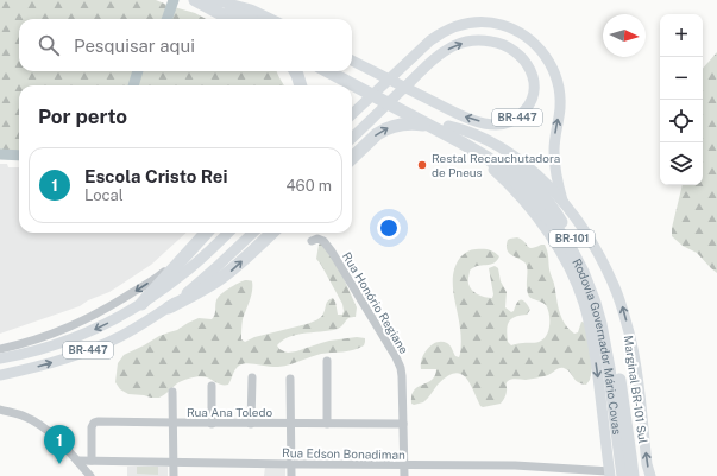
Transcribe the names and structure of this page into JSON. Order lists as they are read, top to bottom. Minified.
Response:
{"streets":{"highway":["BR-101","Rodovia Governador Mário Covas"],"main road":["BR-447","Marginal BR-101 Sul"],"street":["Rua Honório Regiane","Rua Ana Toledo","Rua Edson Bonadiman"]},"crossings":[["BR-447","Marginal BR-101 Sul"],["Rua Honório Regiane","Rua Ana Toledo"],["Rua Honório Regiane","Rua Edson Bonadiman"],["Rodovia Governador Mário Covas","Marginal BR-101 Sul"],["Rua Ana Toledo","Rua Edson Bonadiman"]],"one_way":["Marginal BR-101 Sul"],"places":["Restal Recauchutadora de Pneus"],"north":"right","page":{"map_buttons":["+","−"],"search":"Pesquisar aqui","heading":"Por perto","list":[{"mark":"1","name":"Escola Cristo Rei","note":"Local","value":"460 m"}],"pins":"1"}}
